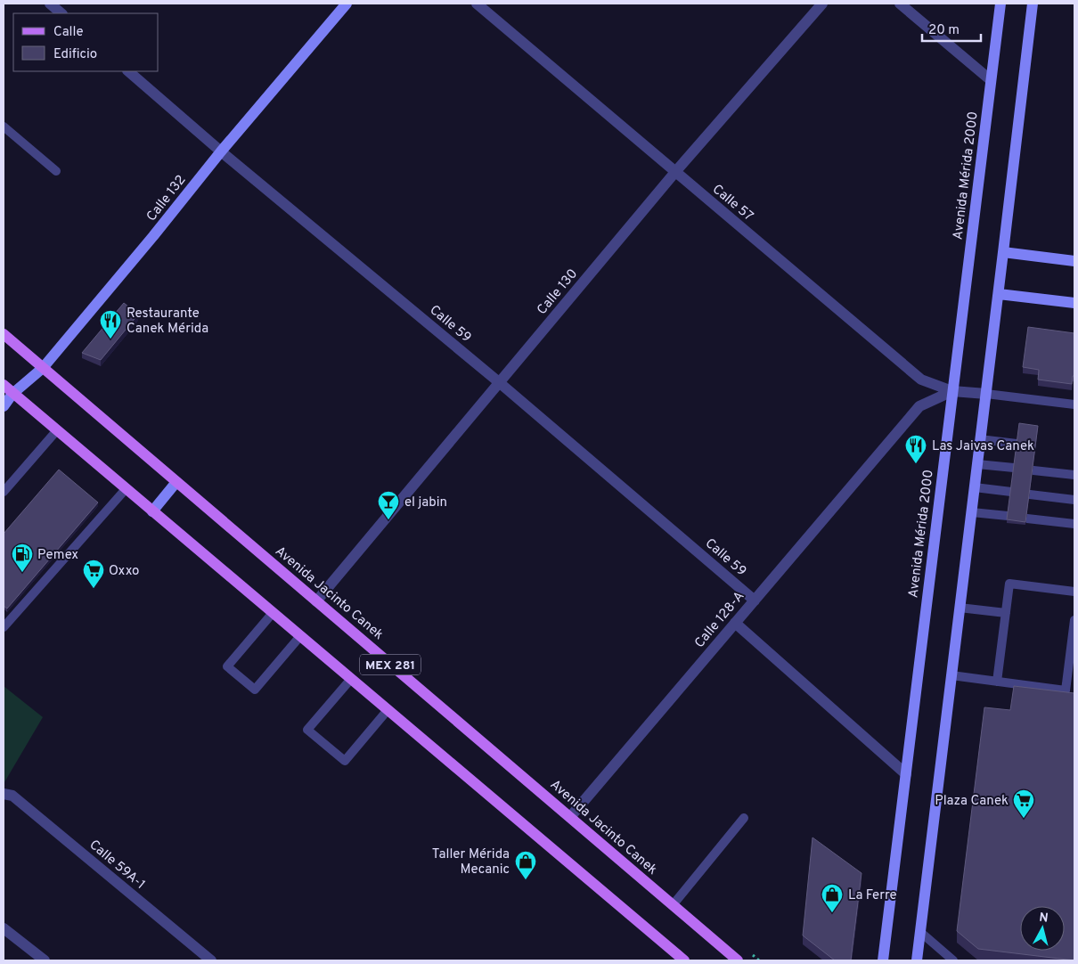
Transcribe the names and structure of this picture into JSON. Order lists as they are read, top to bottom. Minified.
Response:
{"streets":{"main road":["Avenida Mérida 2000","Calle 132","Avenida Jacinto Canek","MEX 281"],"street":["Calle 57","Calle 130","Calle 59","Calle 128-A","Calle 59A-1"]},"crossings":[["Avenida Mérida 2000","Calle 57"],["Avenida Mérida 2000","Calle 128-A"],["Calle 132","Calle 59"],["Calle 132","Avenida Jacinto Canek"],["Calle 132","MEX 281"],["Calle 57","Calle 130"],["Calle 57","Calle 128-A"],["Calle 130","Calle 59"],["Calle 130","Avenida Jacinto Canek"],["Calle 59","Calle 128-A"],["Avenida Jacinto Canek","Calle 128-A"]],"places":{"restaurant":["Restaurante Canek Mérida","Las Jaivas Canek"],"bar":["el jabin"],"fuel station":["Pemex"],"supermarket":["Oxxo","Plaza Canek"],"shop":["Taller Mérida Mecanic","La Ferre"]},"legend":["Calle","Edificio"],"scale_bar":"20 m","north":"top"}
